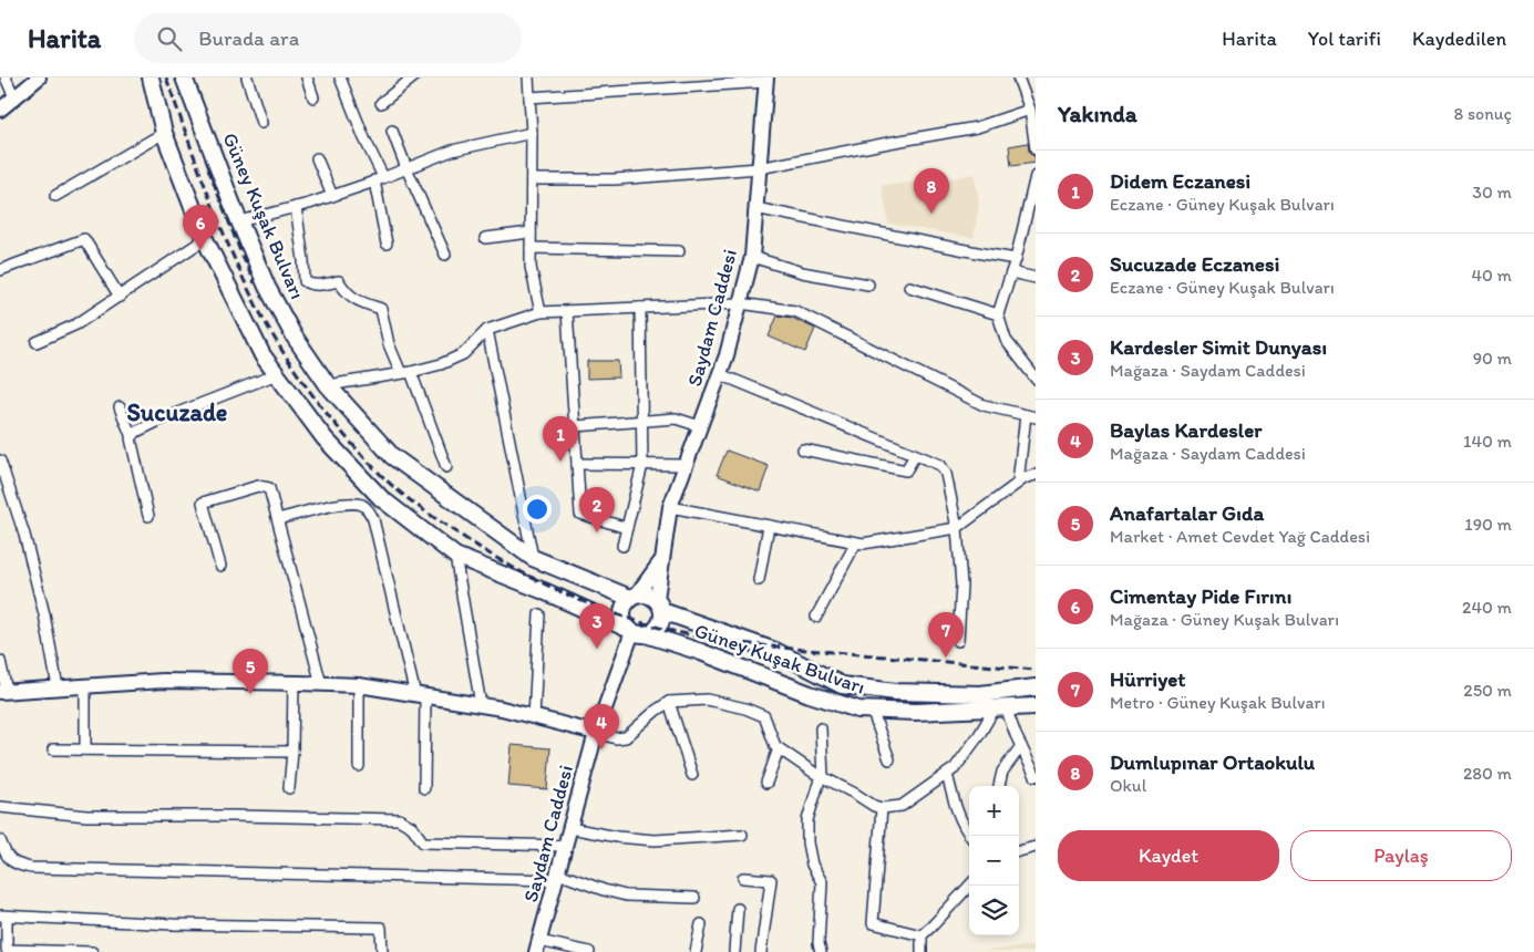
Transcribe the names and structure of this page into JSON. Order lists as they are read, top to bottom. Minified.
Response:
{"streets":{"main road":["Güney Kuşak Bulvarı","Saydam Caddesi"]},"crossings":[["Güney Kuşak Bulvarı","Saydam Caddesi"]],"districts":["Sucuzade"],"page":{"header":"Harita","search":"Burada ara","nav":["Harita","Yol tarifi","Kaydedilen"],"heading":["Yakında","8 sonuç"],"list":[{"mark":"1","name":"Didem Eczanesi","note":"Eczane · Güney Kuşak Bulvarı","value":"30 m"},{"mark":"2","name":"Sucuzade Eczanesi","note":"Eczane · Güney Kuşak Bulvarı","value":"40 m"},{"mark":"3","name":"Kardesler Simit Dunyası","note":"Mağaza · Saydam Caddesi","value":"90 m"},{"mark":"4","name":"Baylas Kardesler","note":"Mağaza · Saydam Caddesi","value":"140 m"},{"mark":"5","name":"Anafartalar Gıda","note":"Market · Amet Cevdet Yağ Caddesi","value":"190 m"},{"mark":"6","name":"Cimentay Pide Fırını","note":"Mağaza · Güney Kuşak Bulvarı","value":"240 m"},{"mark":"7","name":"Hürriyet","note":"Metro · Güney Kuşak Bulvarı","value":"250 m"},{"mark":"8","name":"Dumlupınar Ortaokulu","note":"Okul","value":"280 m"}],"pins":["8","6","1","2","3","7","5","4"],"map_buttons":["+","−"],"buttons":["Kaydet","Paylaş"]}}
